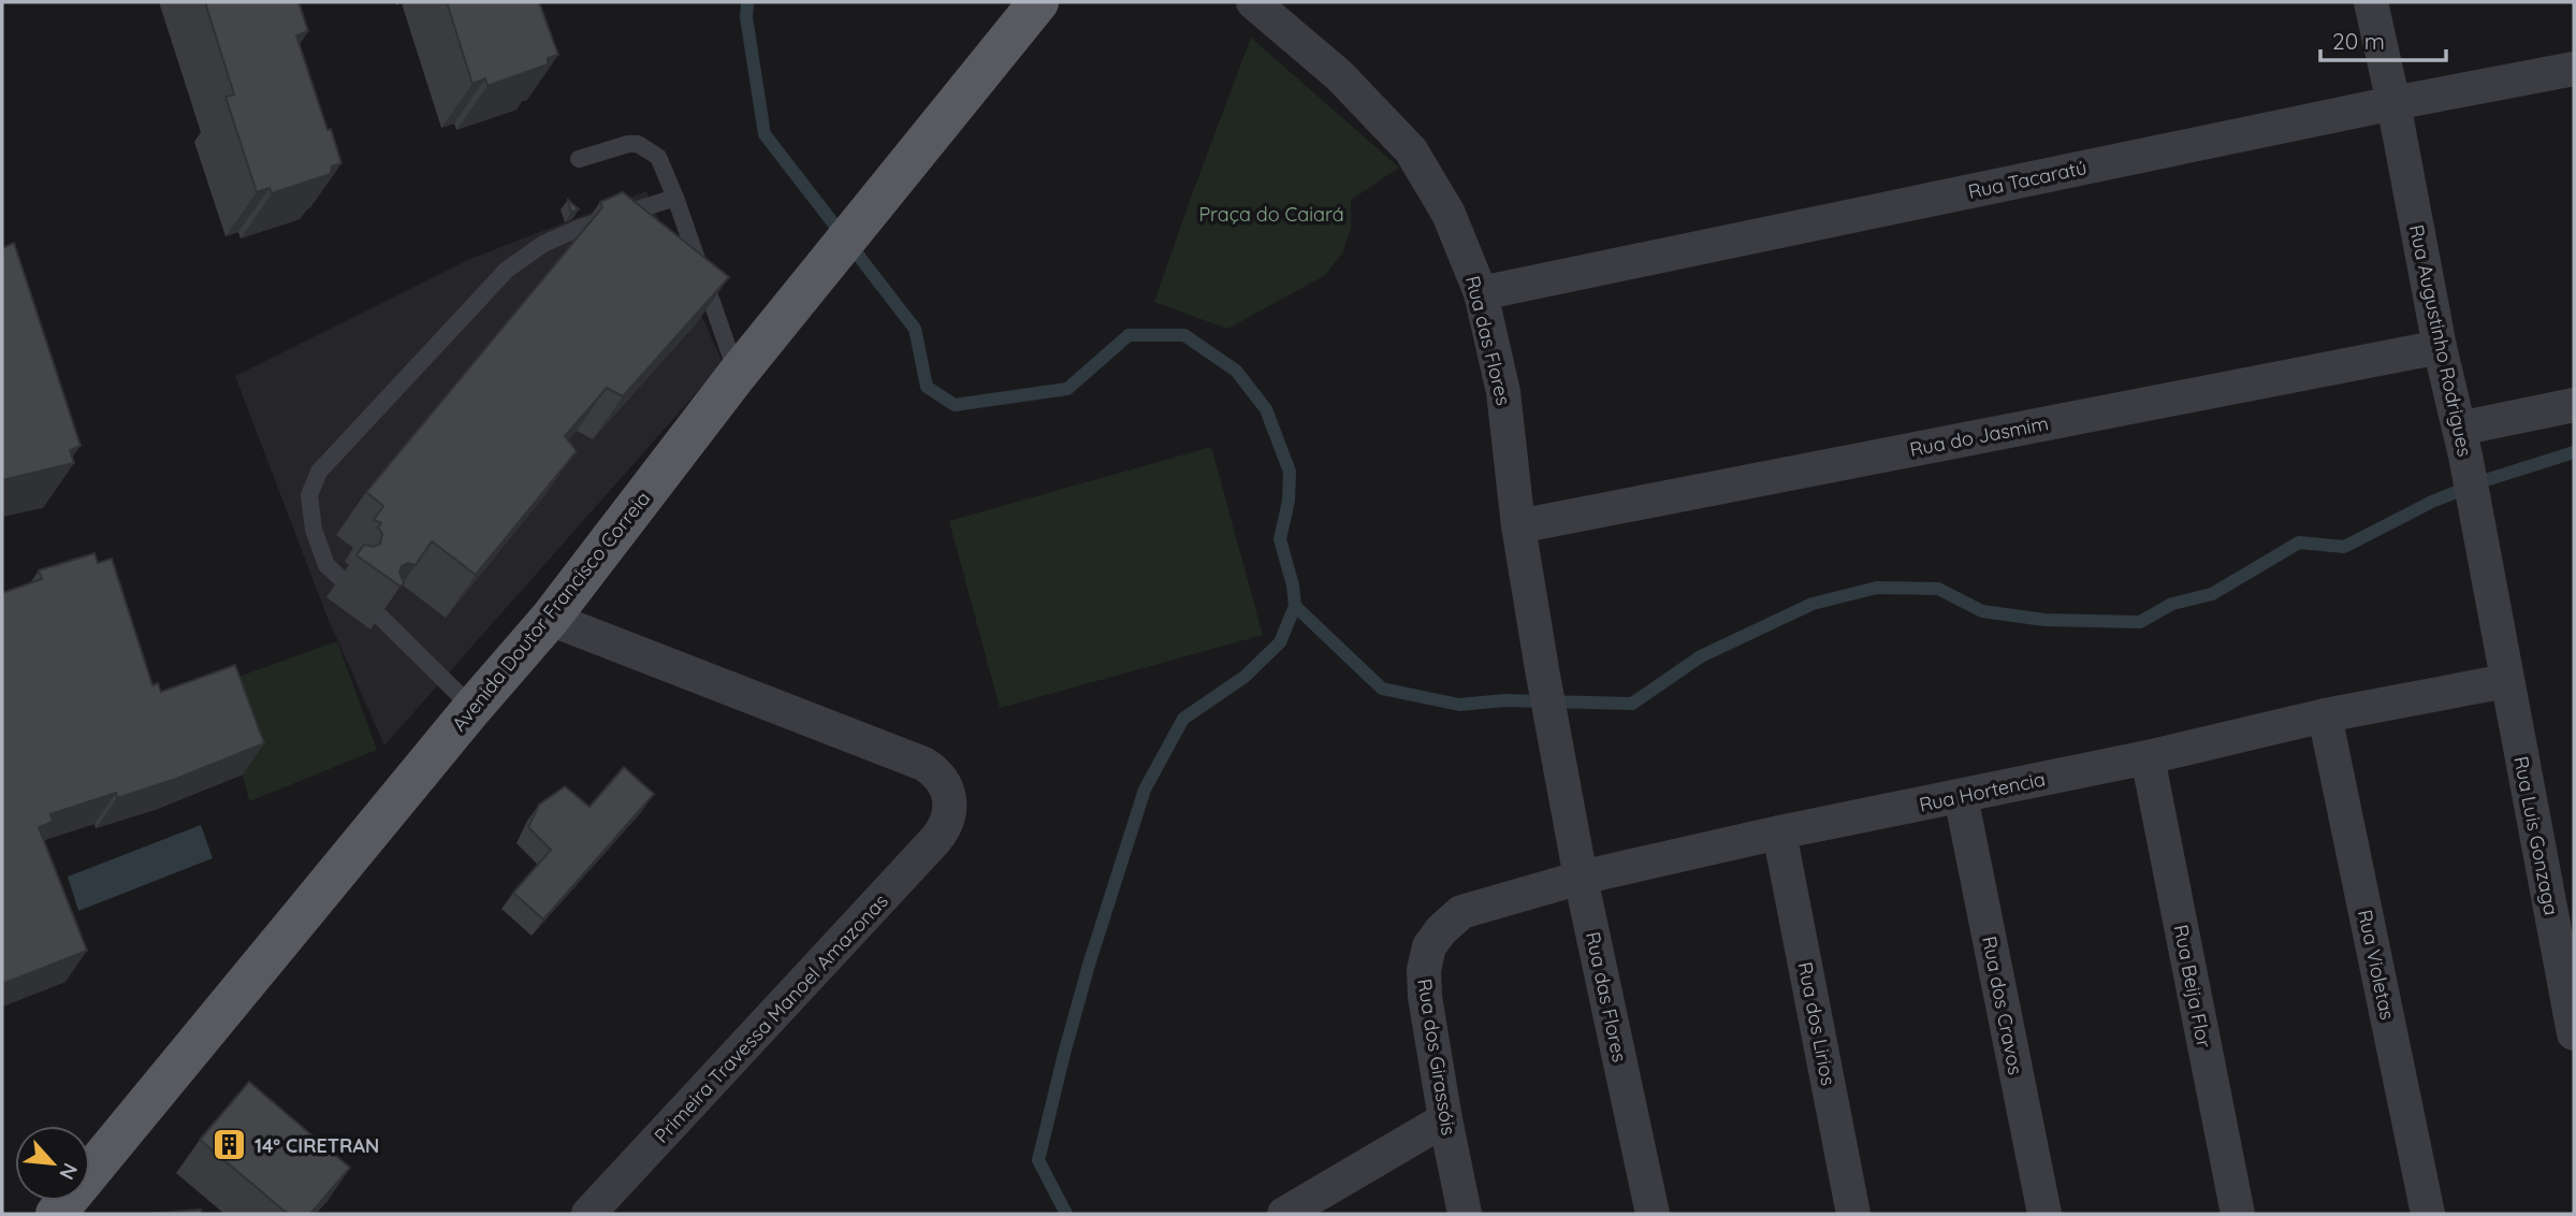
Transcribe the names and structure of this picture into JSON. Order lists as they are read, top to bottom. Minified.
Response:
{"streets":{"main road":["Avenida Doutor Francisco Correia"],"street":["Rua Tacaratú","Rua das Flores","Rua Augustinho Rodrigues","Rua do Jasmim","Rua Hortencia","Rua Luis Gonzaga","Rua Violetas","Rua Beija Flor","Rua dos Cravos","Primeira Travessa Manoel Amazonas","Rua dos Lirios","Rua dos Girassóis"]},"crossings":[["Rua Tacaratú","Rua das Flores"],["Rua Tacaratú","Rua Augustinho Rodrigues"],["Rua das Flores","Rua do Jasmim"],["Rua das Flores","Rua Hortencia"],["Rua Augustinho Rodrigues","Rua do Jasmim"],["Rua Augustinho Rodrigues","Rua Hortencia"],["Rua Augustinho Rodrigues","Rua Luis Gonzaga"],["Avenida Doutor Francisco Correia","Primeira Travessa Manoel Amazonas"],["Rua Hortencia","Rua Luis Gonzaga"],["Rua Hortencia","Rua Violetas"],["Rua Hortencia","Rua Beija Flor"],["Rua Hortencia","Rua dos Cravos"],["Rua Hortencia","Rua dos Lirios"],["Rua Hortencia","Rua dos Girassóis"]],"parks":["Praça do Caiará"],"places":{"building":["14º CIRETRAN"]},"scale_bar":"20 m","north":"bottom right"}
